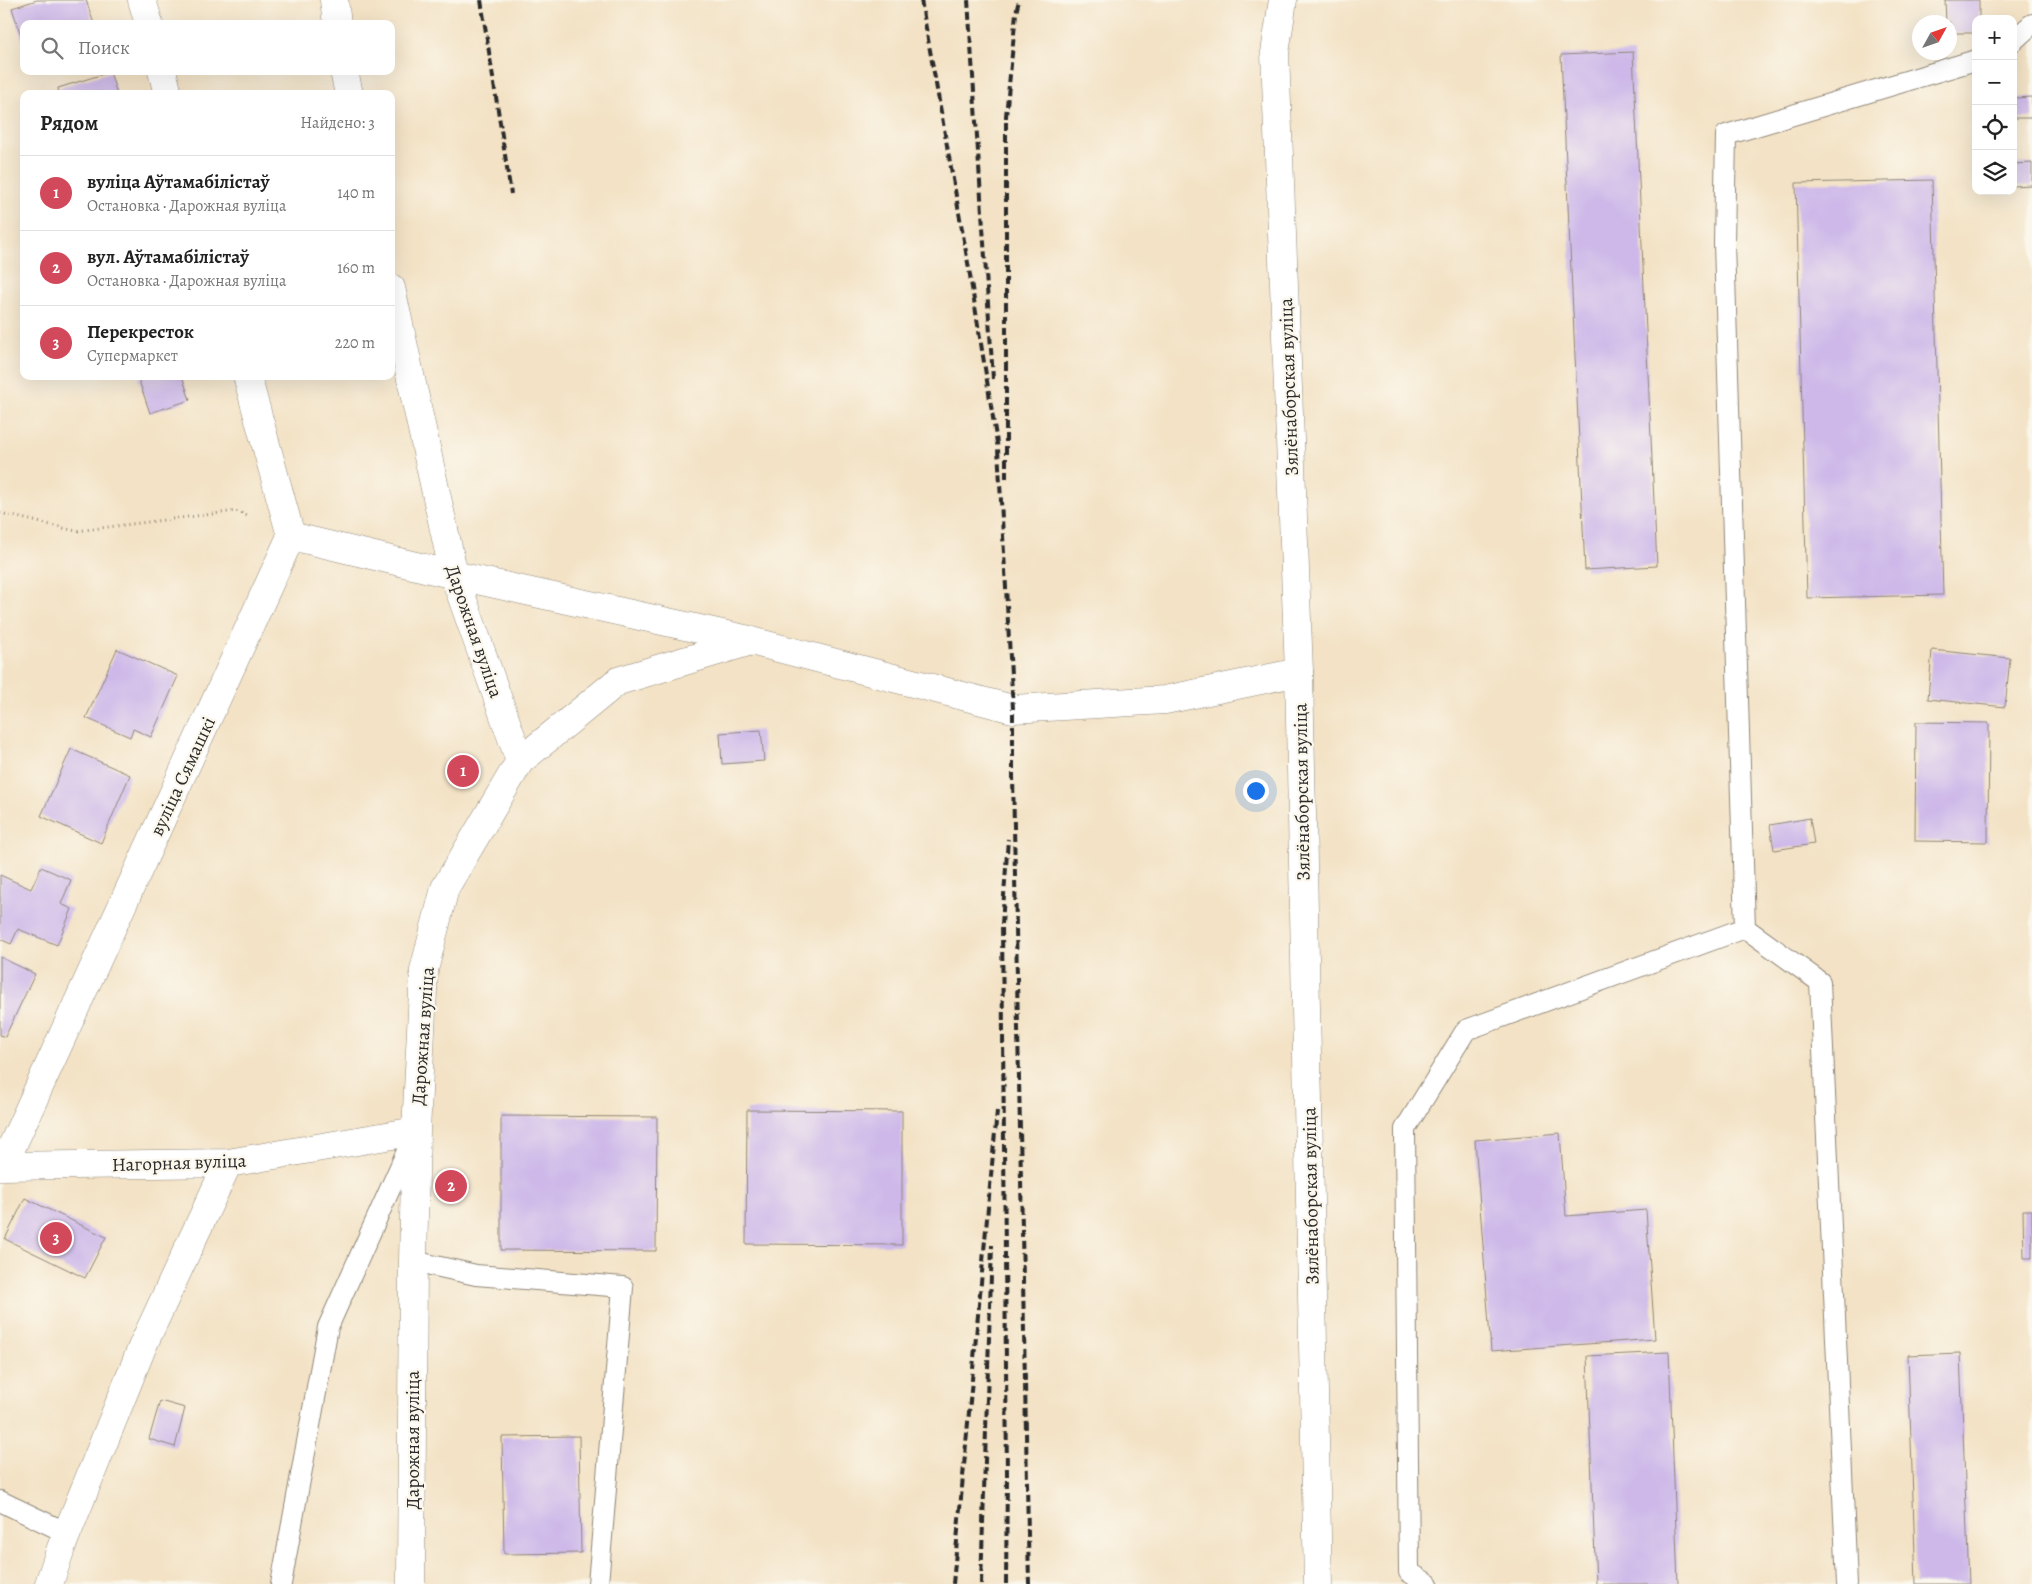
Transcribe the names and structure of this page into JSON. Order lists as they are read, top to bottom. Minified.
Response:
{"streets":{"street":["Зялёнаборская вуліца","Дарожная вуліца","вуліца Сямашкі","Нагорная вуліца"]},"crossings":[["Дарожная вуліца","Нагорная вуліца"],["вуліца Сямашкі","Нагорная вуліца"]],"north":"top right","page":{"map_buttons":["+","−"],"search":"Поиск","heading":["Рядом","Найдено: 3"],"list":[{"mark":"1","name":"вуліца Аўтамабілістаў","note":"Остановка · Дарожная вуліца","value":"140 m"},{"mark":"2","name":"вул. Аўтамабілістаў","note":"Остановка · Дарожная вуліца","value":"160 m"},{"mark":"3","name":"Перекресток","note":"Супермаркет","value":"220 m"}],"pins":["1","2","3"]}}
